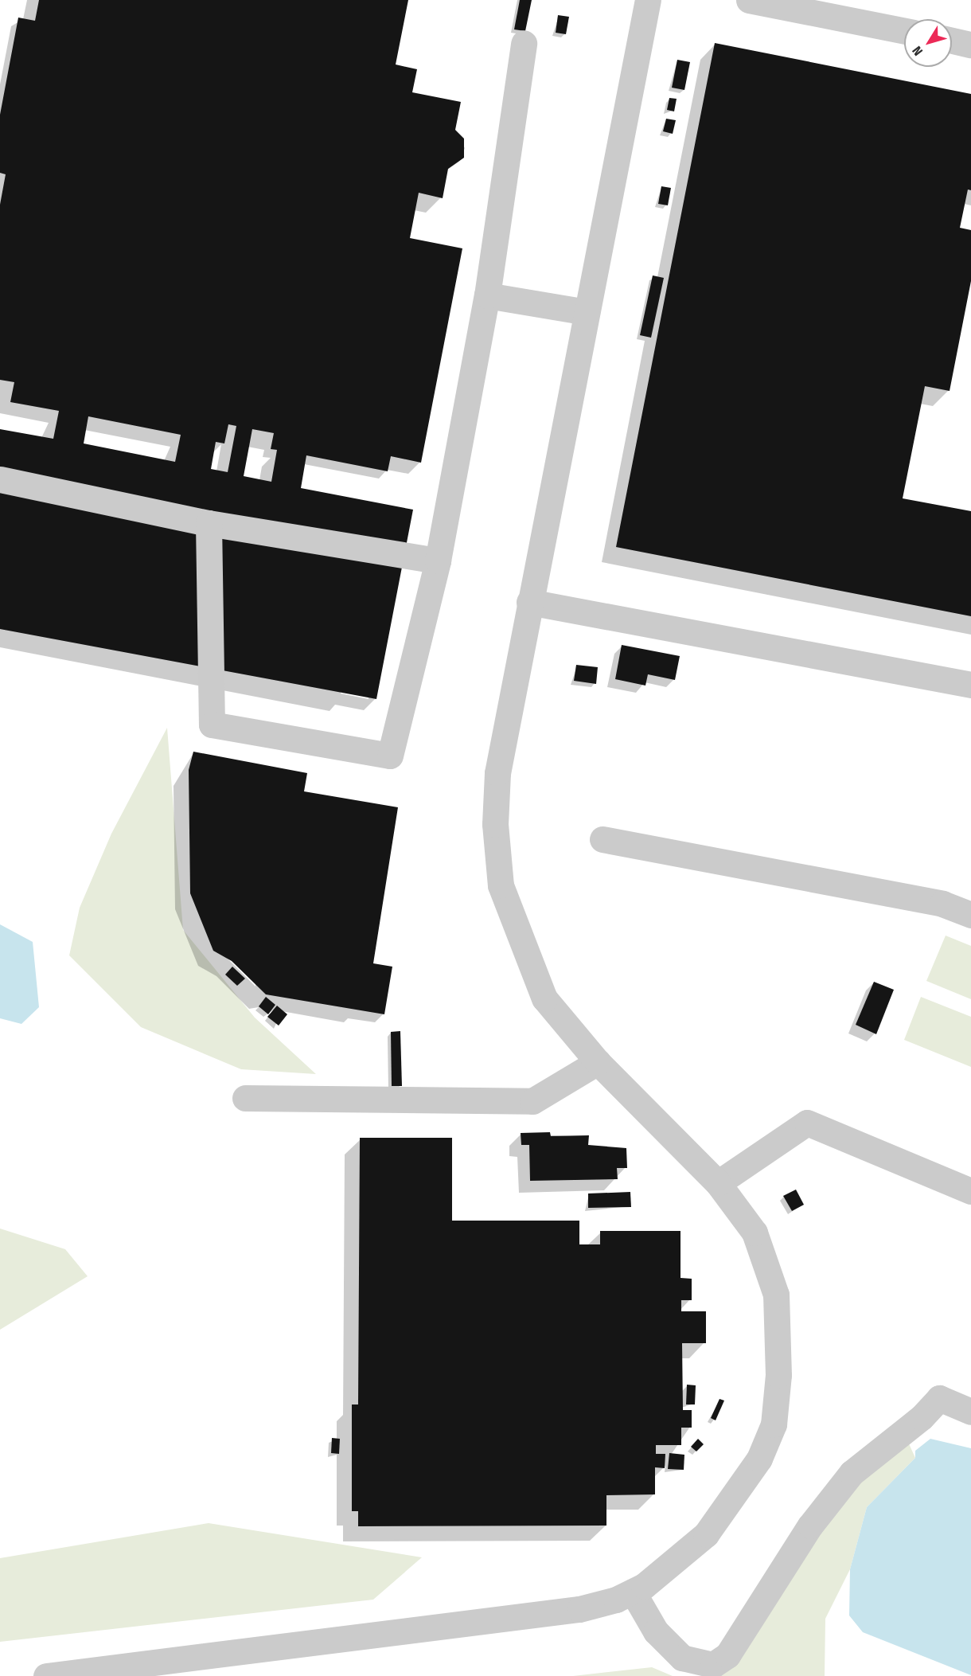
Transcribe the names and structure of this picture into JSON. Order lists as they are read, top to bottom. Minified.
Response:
{"north":"bottom left"}
